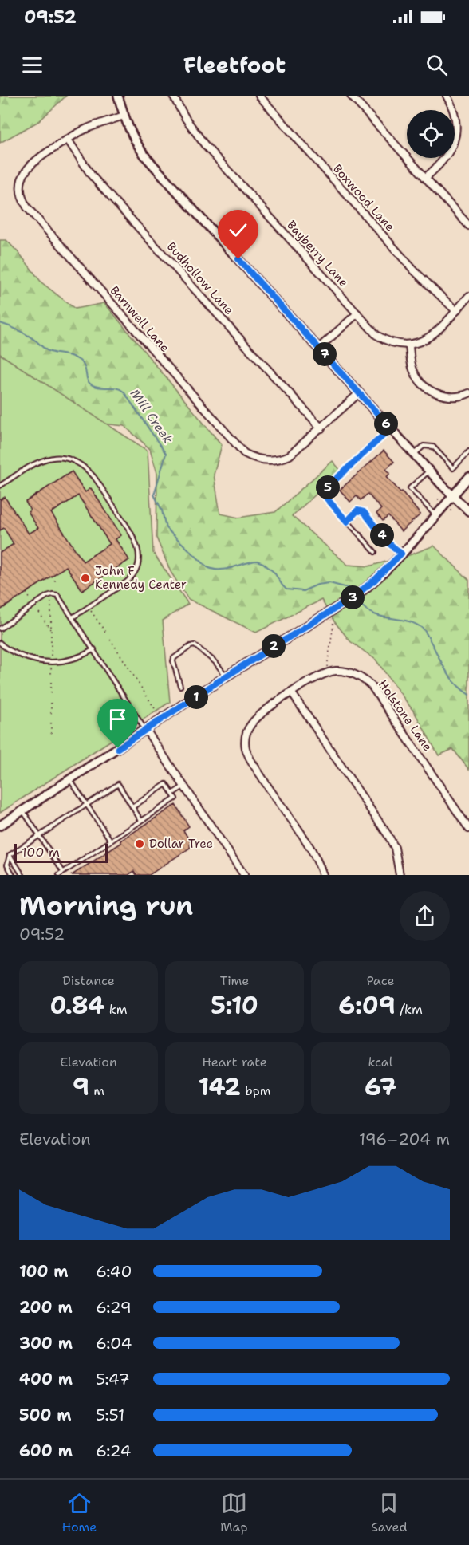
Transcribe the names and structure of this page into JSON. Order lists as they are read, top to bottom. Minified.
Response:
{"streets":{"street":["Boxwood Lane","Bayberry Lane","Budhollow Lane","Barnwell Lane","Holstone Lane"]},"crossings":[["Budhollow Lane","Barnwell Lane"]],"water":["Mill Creek"],"places":["John F Kennedy Center","Dollar Tree"],"scale_bar":"100 m","page":{"status":"09:52","header":"Fleetfoot","pins":["7","6","5","4","3","2","1"],"scale":"100 m","heading":["Morning run","09:52"],"stats":[["Distance","0.84 km"],["Time","5:10"],["Pace","6:09 /km"],["Elevation","9 m"],["Heart rate","142 bpm"],["kcal","67"]],"chart":["Elevation","196–204 m"],"list":[{"name":"100 m","note":"6:40"},{"name":"200 m","note":"6:29"},{"name":"300 m","note":"6:04"},{"name":"400 m","note":"5:47"},{"name":"500 m","note":"5:51"},{"name":"600 m","note":"6:24"}],"tabs":["Home","Map","Saved"]}}
